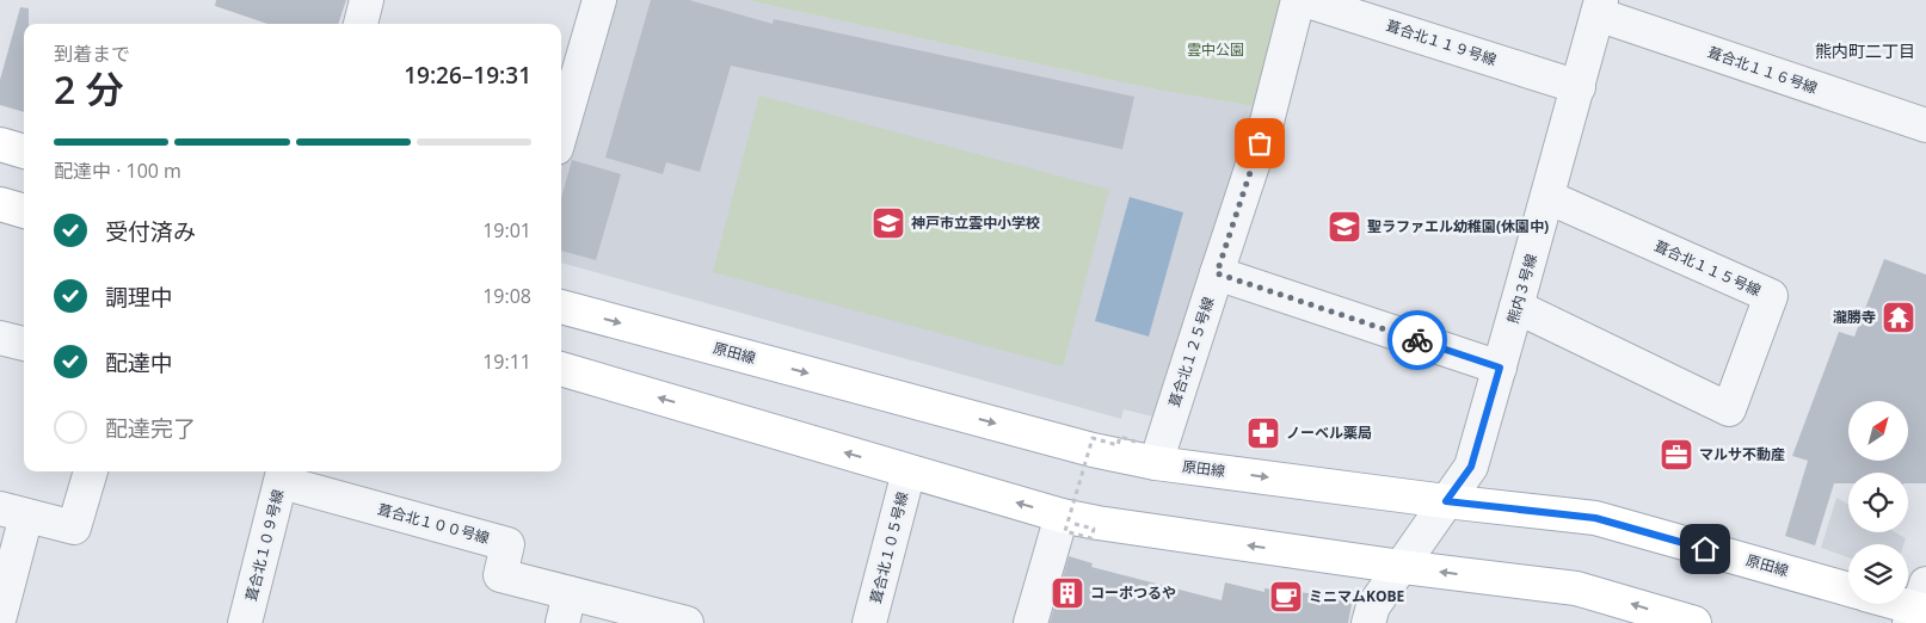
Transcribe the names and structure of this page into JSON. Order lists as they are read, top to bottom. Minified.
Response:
{"streets":{"main road":["原田線"],"street":["葺合北１１９号線","葺合北１１６号線","葺合北１１５号線","熊内３号線","葺合北１２５号線","葺合北１００号線","葺合北１０９号線","葺合北１０５号線"]},"crossings":[["葺合北１１９号線","熊内３号線"],["葺合北１１６号線","熊内３号線"],["葺合北１１５号線","熊内３号線"],["熊内３号線","原田線"],["葺合北１２５号線","原田線"],["葺合北１００号線","葺合北１０９号線"]],"districts":["熊内町二丁目"],"parks":["雲中公園"],"places":{"school or university":["神戸市立雲中小学校","聖ラファエル幼稚園(休園中)"],"temple":["瀧勝寺"],"pharmacy":["ノーベル薬局"],"office":["マルサ不動産"],"building":["コーポつるや"],"cafe":["ミニマムKOBE"]},"north":"top right","page":{"heading":["2 分","到着まで","19:26–19:31"],"bar":"配達中 · 100 m","list":[["受付済み","19:01"],["調理中","19:08"],["配達中","19:11"],"配達完了"]}}
